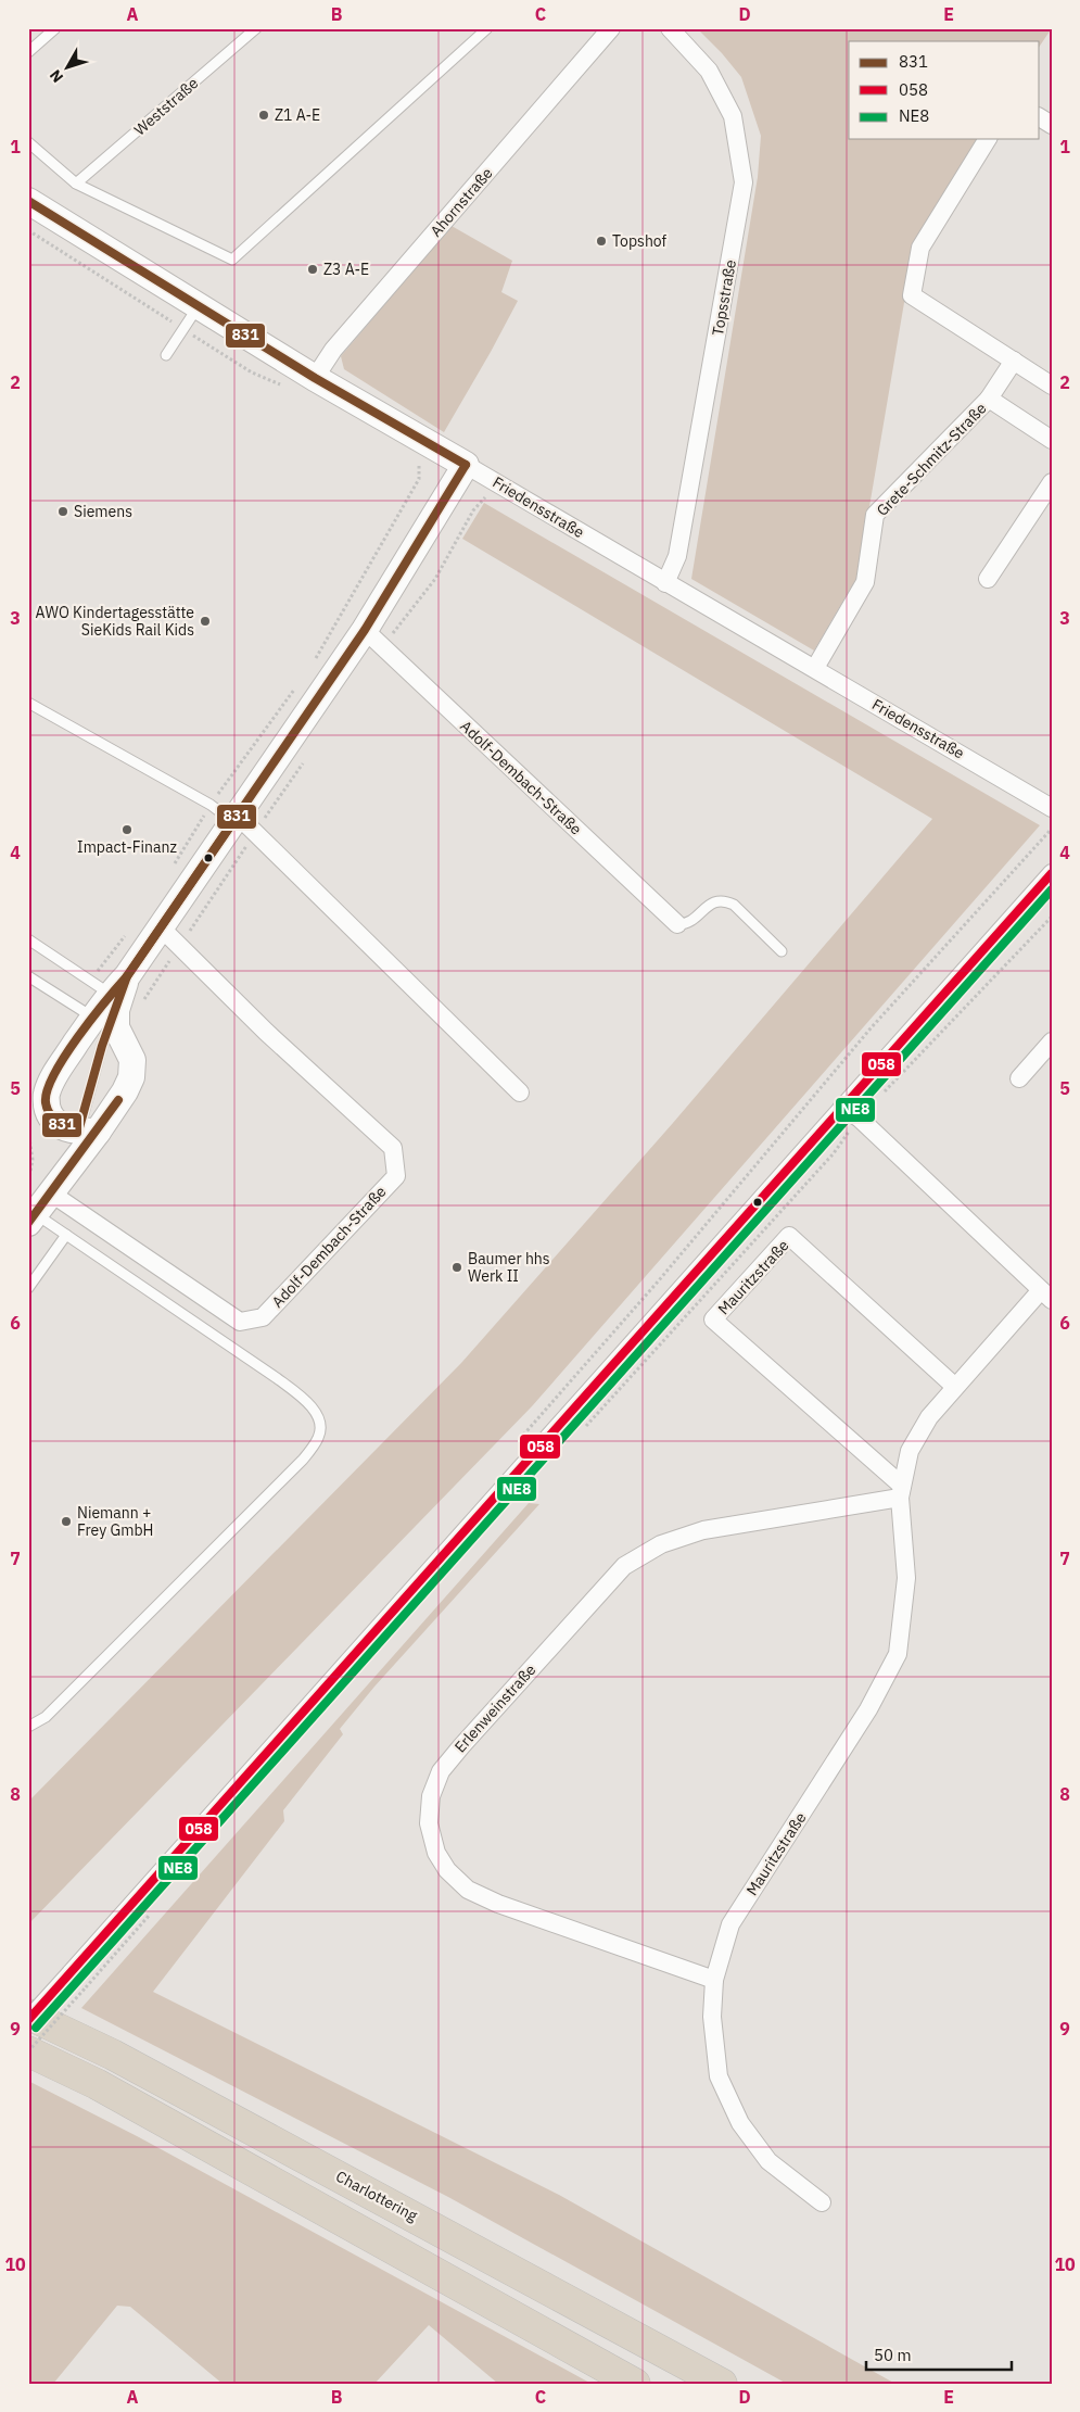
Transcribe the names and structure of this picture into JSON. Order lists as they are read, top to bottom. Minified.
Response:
{"streets":{"highway":["Charlottering"],"main road":["Friedensstraße"],"street":["Ahornstraße","Topsstraße","Grete-Schmitz-Straße","Adolf-Dembach-Straße","Mauritzstraße","Erlenweinstraße"],"lane":["Weststraße"]},"crossings":[["Ahornstraße","Friedensstraße"],["Topsstraße","Friedensstraße"],["Grete-Schmitz-Straße","Friedensstraße"],["Mauritzstraße","Erlenweinstraße"]],"places":["Z1 A-E","Topshof","Z3 A-E","Siemens","AWO Kindertagesstätte SieKids Rail Kids","Impact-Finanz","Baumer hhs Werk II","Niemann + Frey GmbH"],"lines":["transit line 831","transit line 058","transit line NE8"],"legend":["831","058","NE8"],"scale_bar":"50 m","north":"bottom left","grid":{"columns":["A","B","C","D","E"],"rows":["1","2","3","4","5","6","7","8","9","10"]}}
